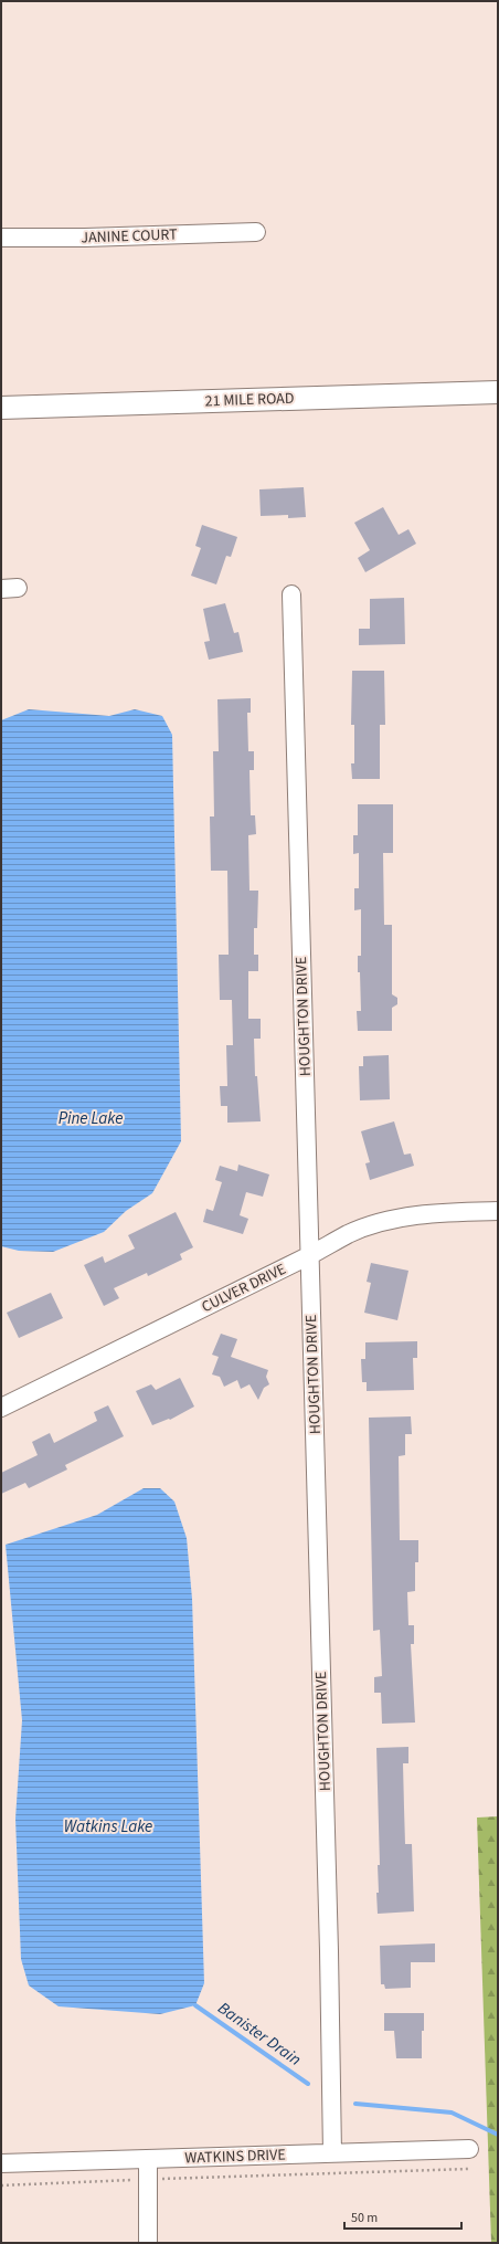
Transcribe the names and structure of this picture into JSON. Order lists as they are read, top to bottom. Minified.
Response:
{"streets":{"street":["JANINE COURT","21 MILE ROAD","HOUGHTON DRIVE","CULVER DRIVE","WATKINS DRIVE"]},"crossings":[["HOUGHTON DRIVE","CULVER DRIVE"],["HOUGHTON DRIVE","WATKINS DRIVE"]],"water":["Pine Lake","Watkins Lake","Banister Drain"],"scale_bar":"50 m"}
